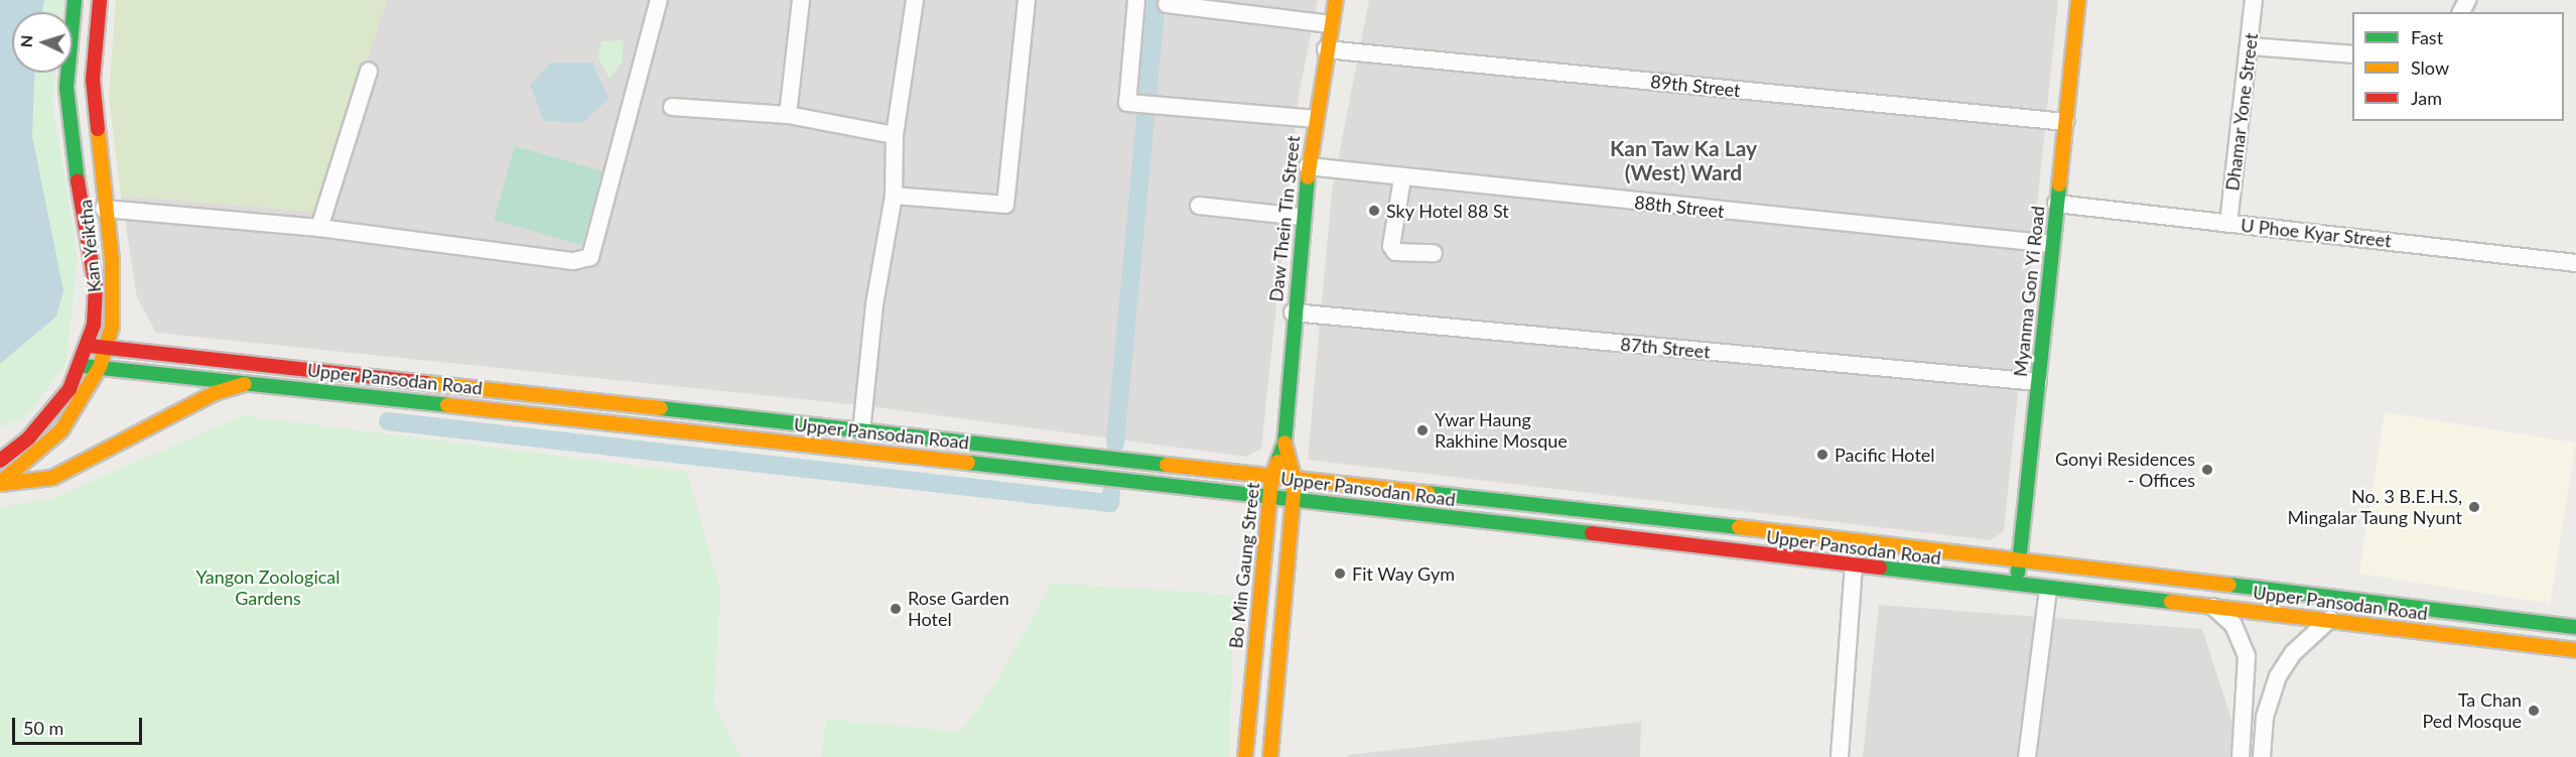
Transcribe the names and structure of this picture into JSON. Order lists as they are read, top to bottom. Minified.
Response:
{"streets":{"main road":["Daw Thein Tin Street","Kan Yeiktha","Myanma Gon Yi Road","Upper Pansodan Road","Bo Min Gaung Street"],"street":["89th Street","Dhamar Yone Street","88th Street","U Phoe Kyar Street","87th Street"]},"crossings":[["89th Street","Daw Thein Tin Street"],["89th Street","Myanma Gon Yi Road"],["Dhamar Yone Street","U Phoe Kyar Street"],["88th Street","Daw Thein Tin Street"],["88th Street","Myanma Gon Yi Road"],["Daw Thein Tin Street","87th Street"],["Daw Thein Tin Street","Bo Min Gaung Street"],["U Phoe Kyar Street","Myanma Gon Yi Road"],["Kan Yeiktha","Upper Pansodan Road"],["Myanma Gon Yi Road","87th Street"],["Myanma Gon Yi Road","Upper Pansodan Road"],["Upper Pansodan Road","Bo Min Gaung Street"]],"districts":["Kan Taw Ka Lay (West) Ward"],"parks":["Yangon Zoological Gardens"],"places":["Sky Hotel 88 St","Ywar Haung Rakhine Mosque","Pacific Hotel","Gonyi Residences - Offices","No. 3 B.E.H.S, Mingalar Taung Nyunt","Fit Way Gym","Rose Garden Hotel","Ta Chan Ped Mosque"],"legend":["Fast","Slow","Jam"],"scale_bar":"50 m","north":"left"}
